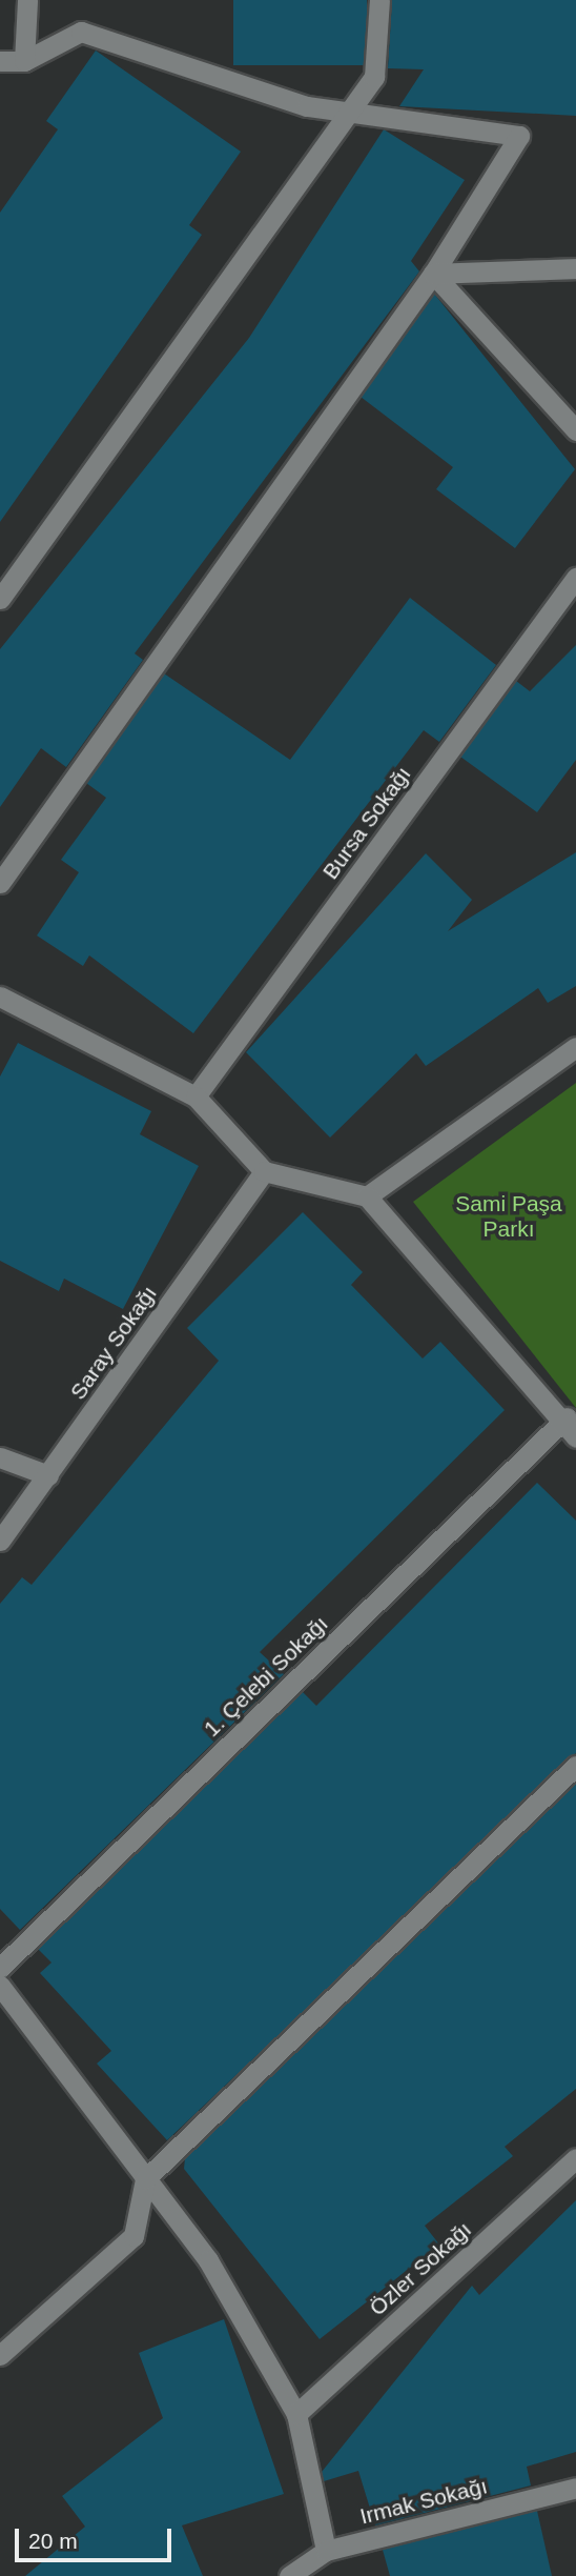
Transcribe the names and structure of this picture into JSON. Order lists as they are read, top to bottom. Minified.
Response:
{"streets":{"street":["Bursa Sokağı","Saray Sokağı","1. Çelebi Sokağı","Özler Sokağı","Irmak Sokağı"]},"parks":["Sami Paşa Parkı"],"scale_bar":"20 m"}
